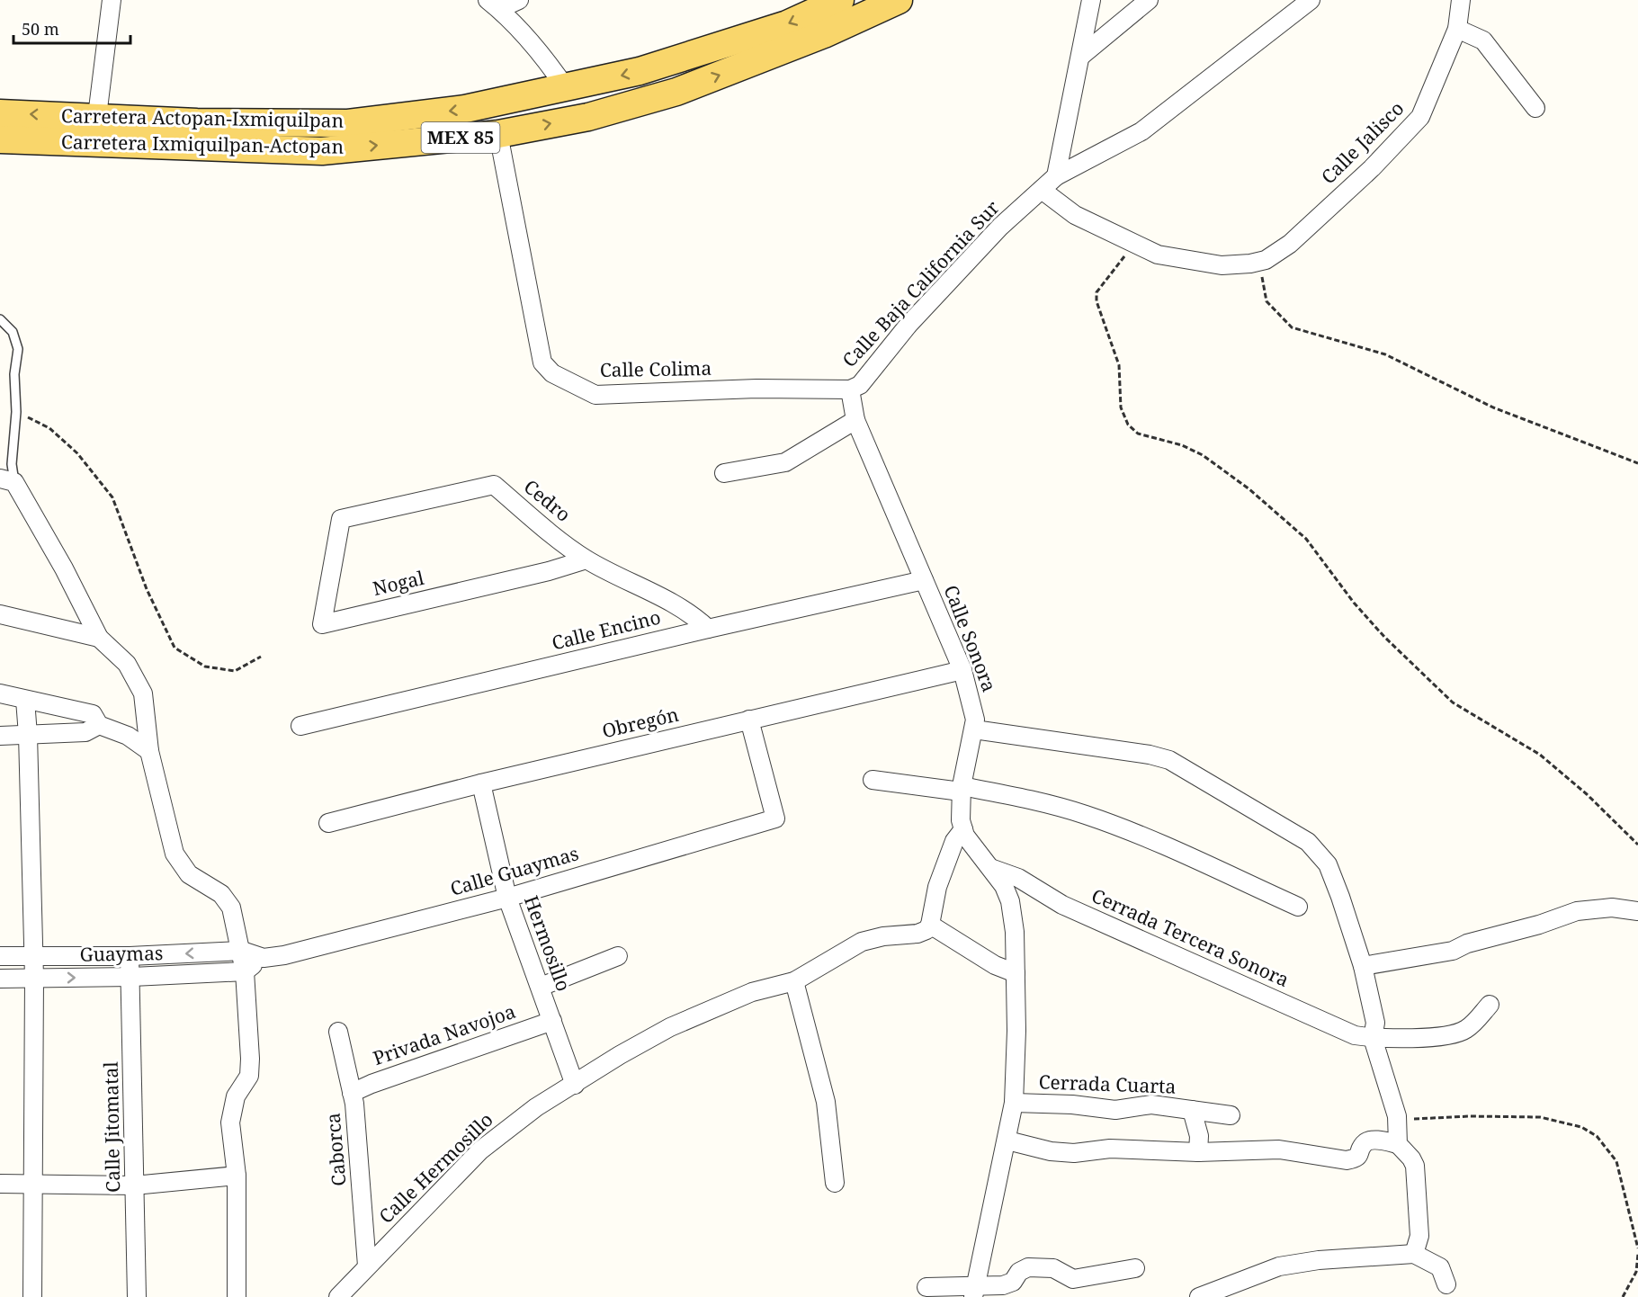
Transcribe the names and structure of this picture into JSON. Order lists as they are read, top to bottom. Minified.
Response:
{"streets":{"main road":["Carretera Actopan-Ixmiquilpan","MEX 85","Carretera Ixmiquilpan-Actopan"],"street":["Calle Jalisco","Calle Baja California Sur","Calle Colima","Cedro","Nogal","Calle Encino","Calle Sonora","Obregón","Calle Guaymas","Cerrada Tercera Sonora","Hermosillo","Guaymas","Privada Navojoa","Cerrada Cuarta","Calle Jitomatal","Caborca","Calle Hermosillo"]},"crossings":[["Carretera Ixmiquilpan-Actopan","Calle Colima"],["Calle Baja California Sur","Calle Colima"],["Calle Baja California Sur","Calle Sonora"],["Calle Colima","Calle Sonora"],["Cedro","Nogal"],["Cedro","Calle Encino"],["Calle Encino","Calle Sonora"],["Calle Sonora","Obregón"],["Calle Sonora","Cerrada Tercera Sonora"],["Calle Sonora","Cerrada Cuarta"],["Obregón","Calle Guaymas"],["Obregón","Hermosillo"],["Calle Guaymas","Hermosillo"],["Calle Guaymas","Guaymas"],["Hermosillo","Privada Navojoa"],["Hermosillo","Calle Hermosillo"],["Guaymas","Calle Jitomatal"],["Privada Navojoa","Caborca"],["Caborca","Calle Hermosillo"]],"one_way":["Carretera Actopan-Ixmiquilpan","Carretera Ixmiquilpan-Actopan"],"scale_bar":"50 m"}
